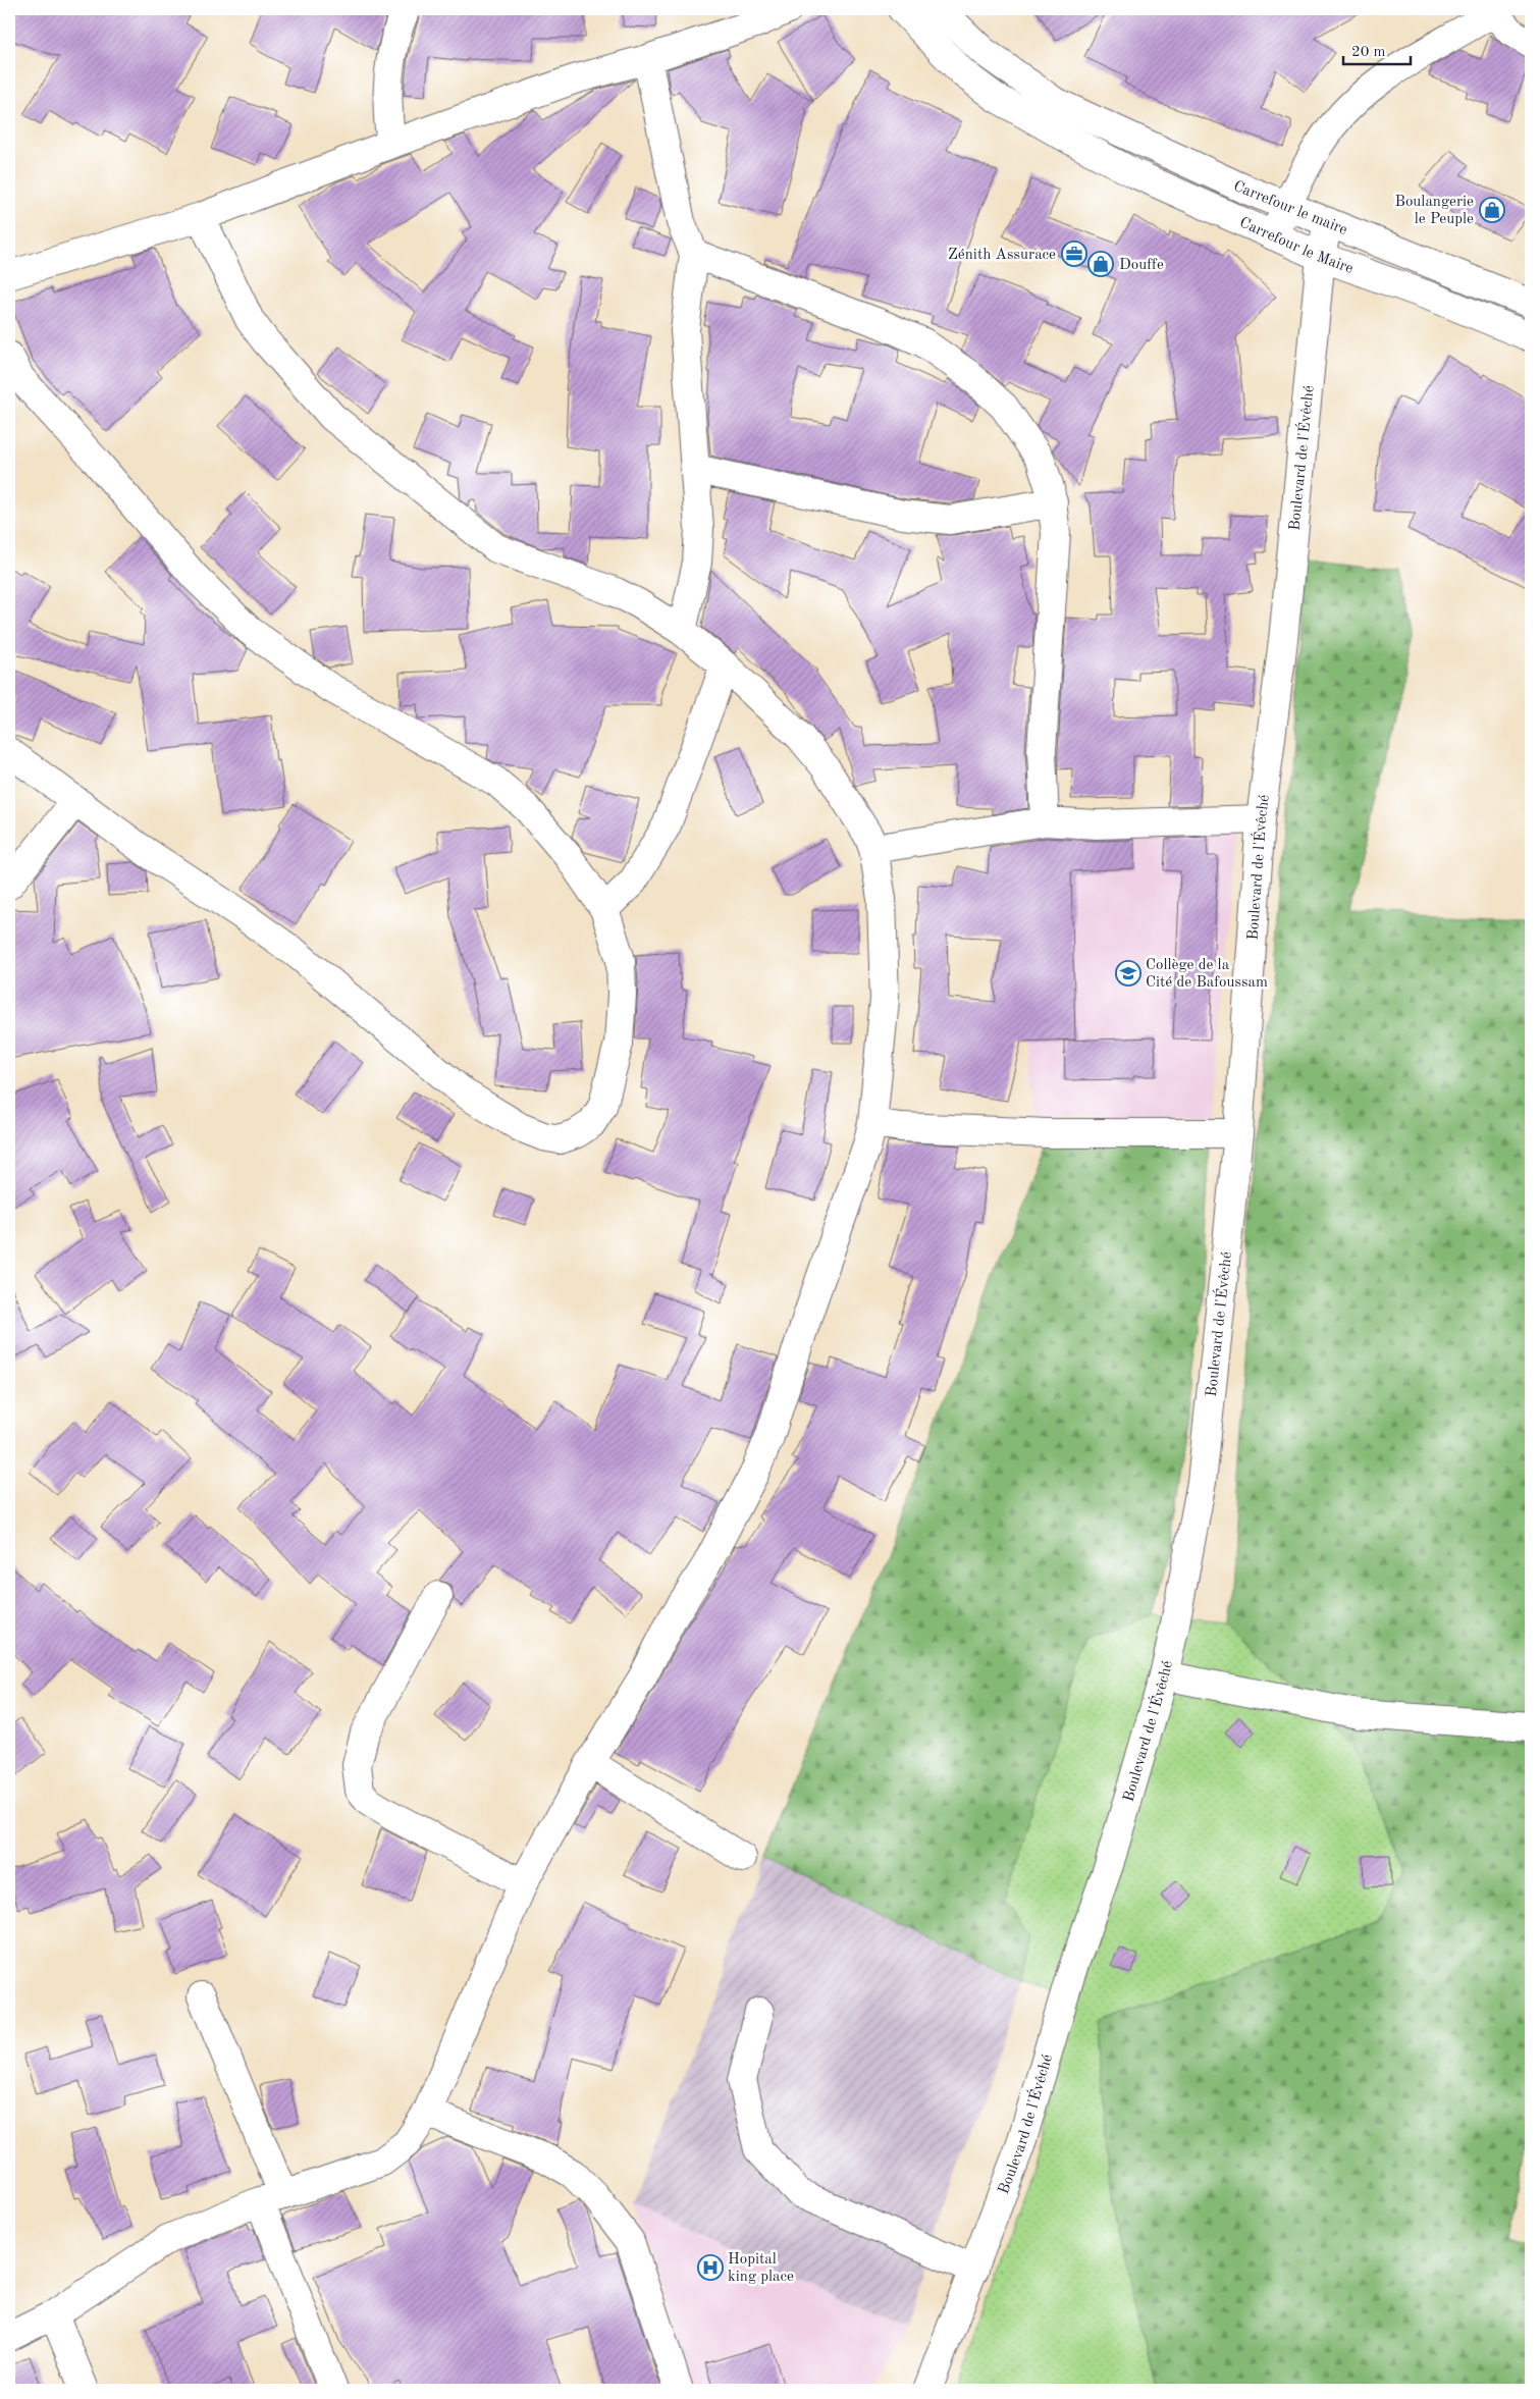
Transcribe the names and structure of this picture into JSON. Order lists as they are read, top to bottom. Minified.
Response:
{"streets":{"main road":["Carrefour le maire","Carrefour le Maire","Boulevard de l'Évêché"]},"crossings":[["Carrefour le maire","Boulevard de l'Évêché"],["Carrefour le Maire","Boulevard de l'Évêché"]],"places":{"shop":["Boulangerie le Peuple","Douffe"],"office":["Zénith Assurace"],"school or university":["Collège de la Cité de Bafoussam"],"hospital":["Hopital king place"]},"scale_bar":"20 m"}
